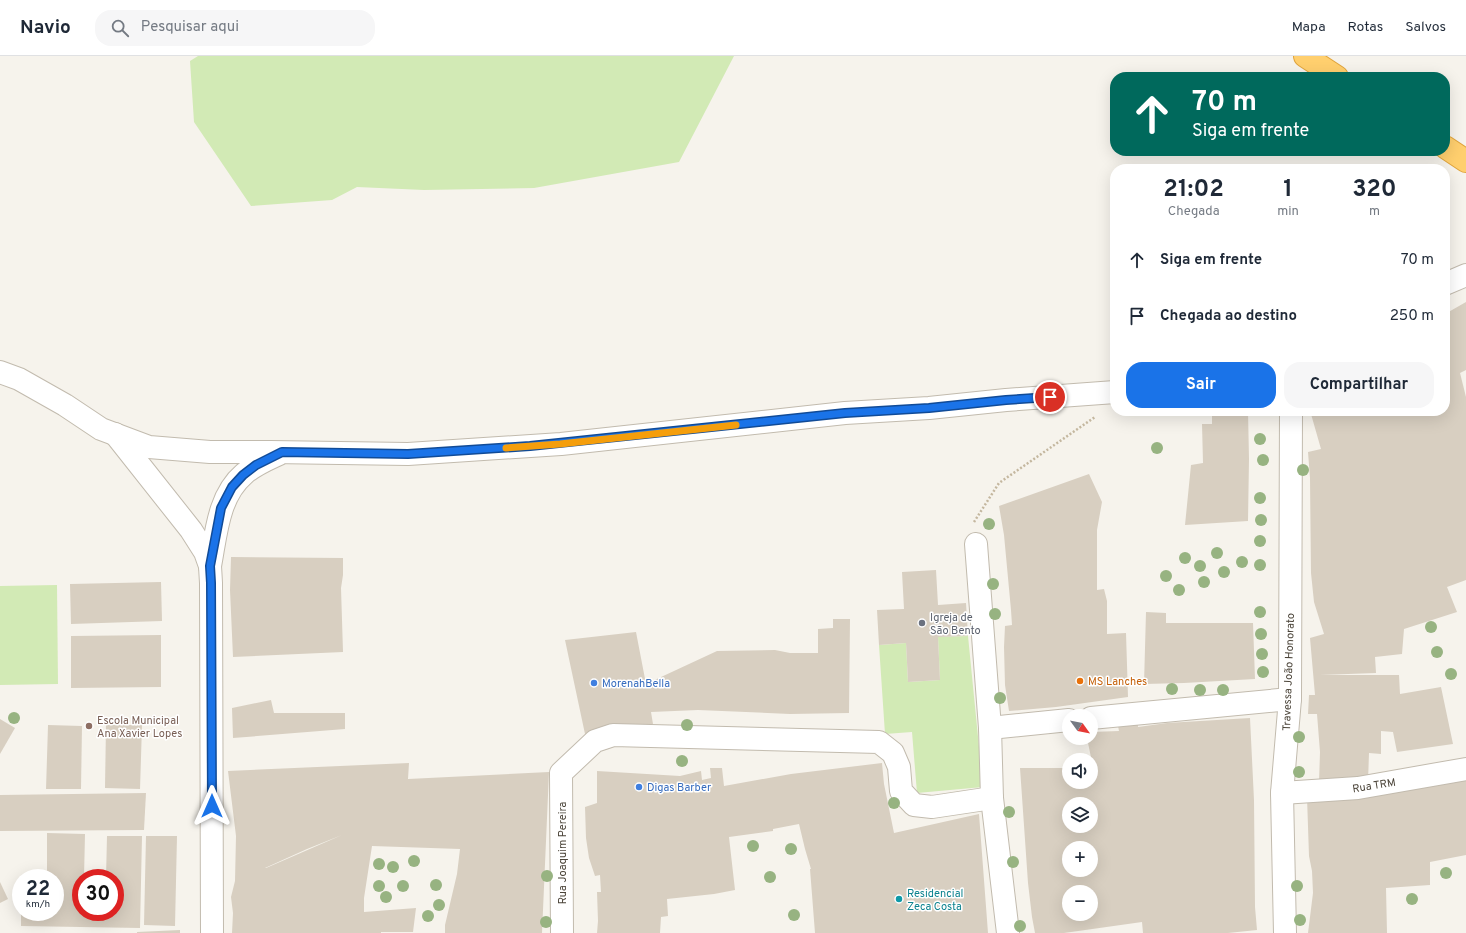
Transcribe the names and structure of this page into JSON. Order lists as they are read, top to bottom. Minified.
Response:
{"streets":{"street":["Travessa João Honorato","Rua TRM","Rua Joaquim Pereira"]},"crossings":[["Travessa João Honorato","Rua TRM"]],"places":["Igreja de São Bento","MS Lanches","MorenahBella","Escola Municipal Ana Xavier Lopes","Digas Barber","Residencial Zeca Costa"],"north":"bottom right","page":{"header":"Navio","search":"Pesquisar aqui","nav":["Mapa","Rotas","Salvos"],"turn":["70 m","Siga em frente"],"eta":["21:02","Chegada","1","min","320","m"],"list":[{"name":"Siga em frente","value":"70 m"},{"name":"Chegada ao destino","value":"250 m"}],"buttons":["Sair","Compartilhar"],"map_buttons":["+","−"],"speed":"22 km/h","limit":"30"}}
